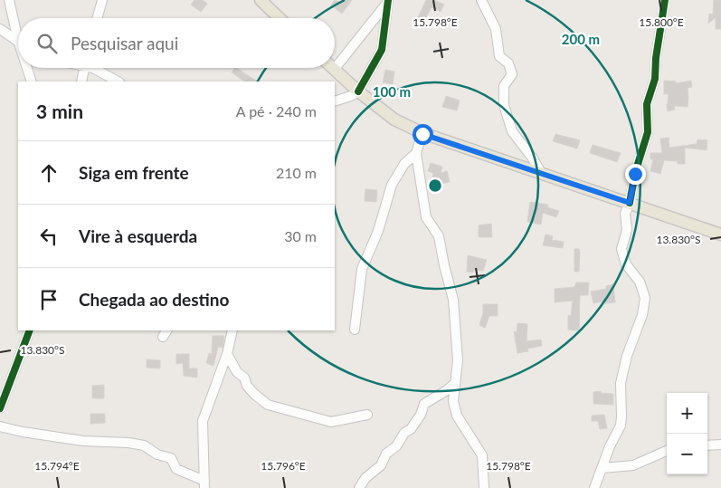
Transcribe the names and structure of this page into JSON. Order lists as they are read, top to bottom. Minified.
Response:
{"page":{"search":"Pesquisar aqui","heading":["3 min","A pé · 240 m"],"list":[["Siga em frente","210 m"],["Vire à esquerda","30 m"],"Chegada ao destino"],"map_buttons":["+","−"]},"coordinates":["15.798°E","15.800°E","13.830°S","15.794°E","15.796°E"],"rings":["200 m","100 m"]}
